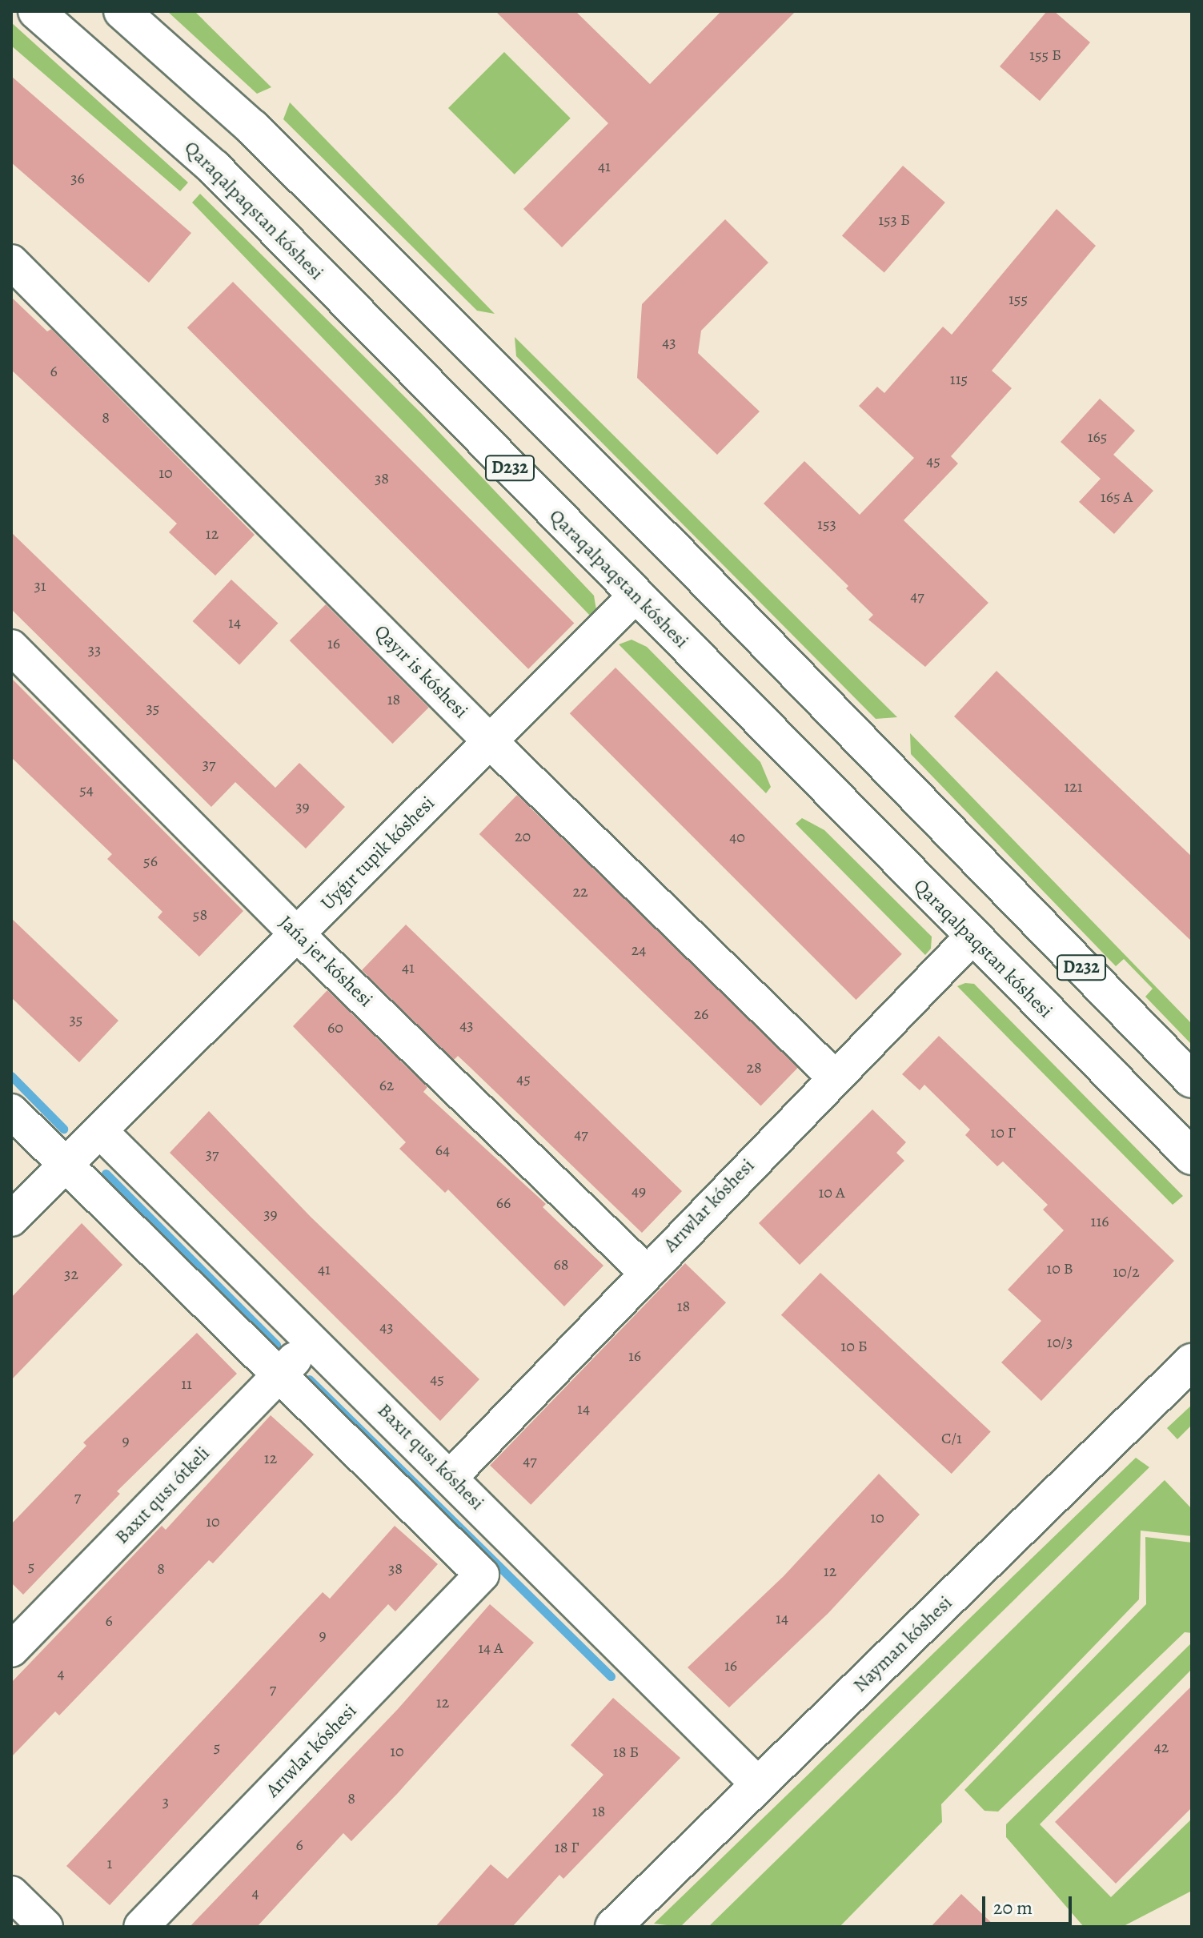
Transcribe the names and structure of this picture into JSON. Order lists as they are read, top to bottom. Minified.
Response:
{"streets":{"main road":["Qaraqalpaqstan kóshesi","D232","Nayman kóshesi"],"street":["Qayır is kóshesi","Uyǵır tupik kóshesi","Jańa jer kóshesi","Arıwlar kóshesi","Baxıt qusı kóshesi","Baxıt qusı ótkeli"]},"crossings":[["Qaraqalpaqstan kóshesi","Uyǵır tupik kóshesi"],["Qaraqalpaqstan kóshesi","Arıwlar kóshesi"],["Qayır is kóshesi","Uyǵır tupik kóshesi"],["Qayır is kóshesi","Arıwlar kóshesi"],["Uyǵır tupik kóshesi","Jańa jer kóshesi"],["Uyǵır tupik kóshesi","Baxıt qusı kóshesi"],["Jańa jer kóshesi","Arıwlar kóshesi"],["Arıwlar kóshesi","Baxıt qusı kóshesi"],["Arıwlar kóshesi","Baxıt qusı ótkeli"],["Baxıt qusı kóshesi","Baxıt qusı ótkeli"],["Baxıt qusı kóshesi","Nayman kóshesi"]],"house_numbers":["155 Б","41","36","153 Б","155","43","6","115","8","165","45","10","38","165 А","153","12","31","47","14","16","33","18","35","37","121","54","39","20","40","56","22","58","24","41","26","35","43","60","28","45","62","10 Г","47","64","37","49","10 А","66","39","116","68","10 В","41","10/2","32","18","43","10/3","10 Б","16","45","11","14","С/1","9","12","47","7","10","10","5","8","38","12","14","6","9","14 А","16","4","7","12","5","42","10","18 Б","8","3","18","6","18 Г","1","4"],"scale_bar":"20 m"}
